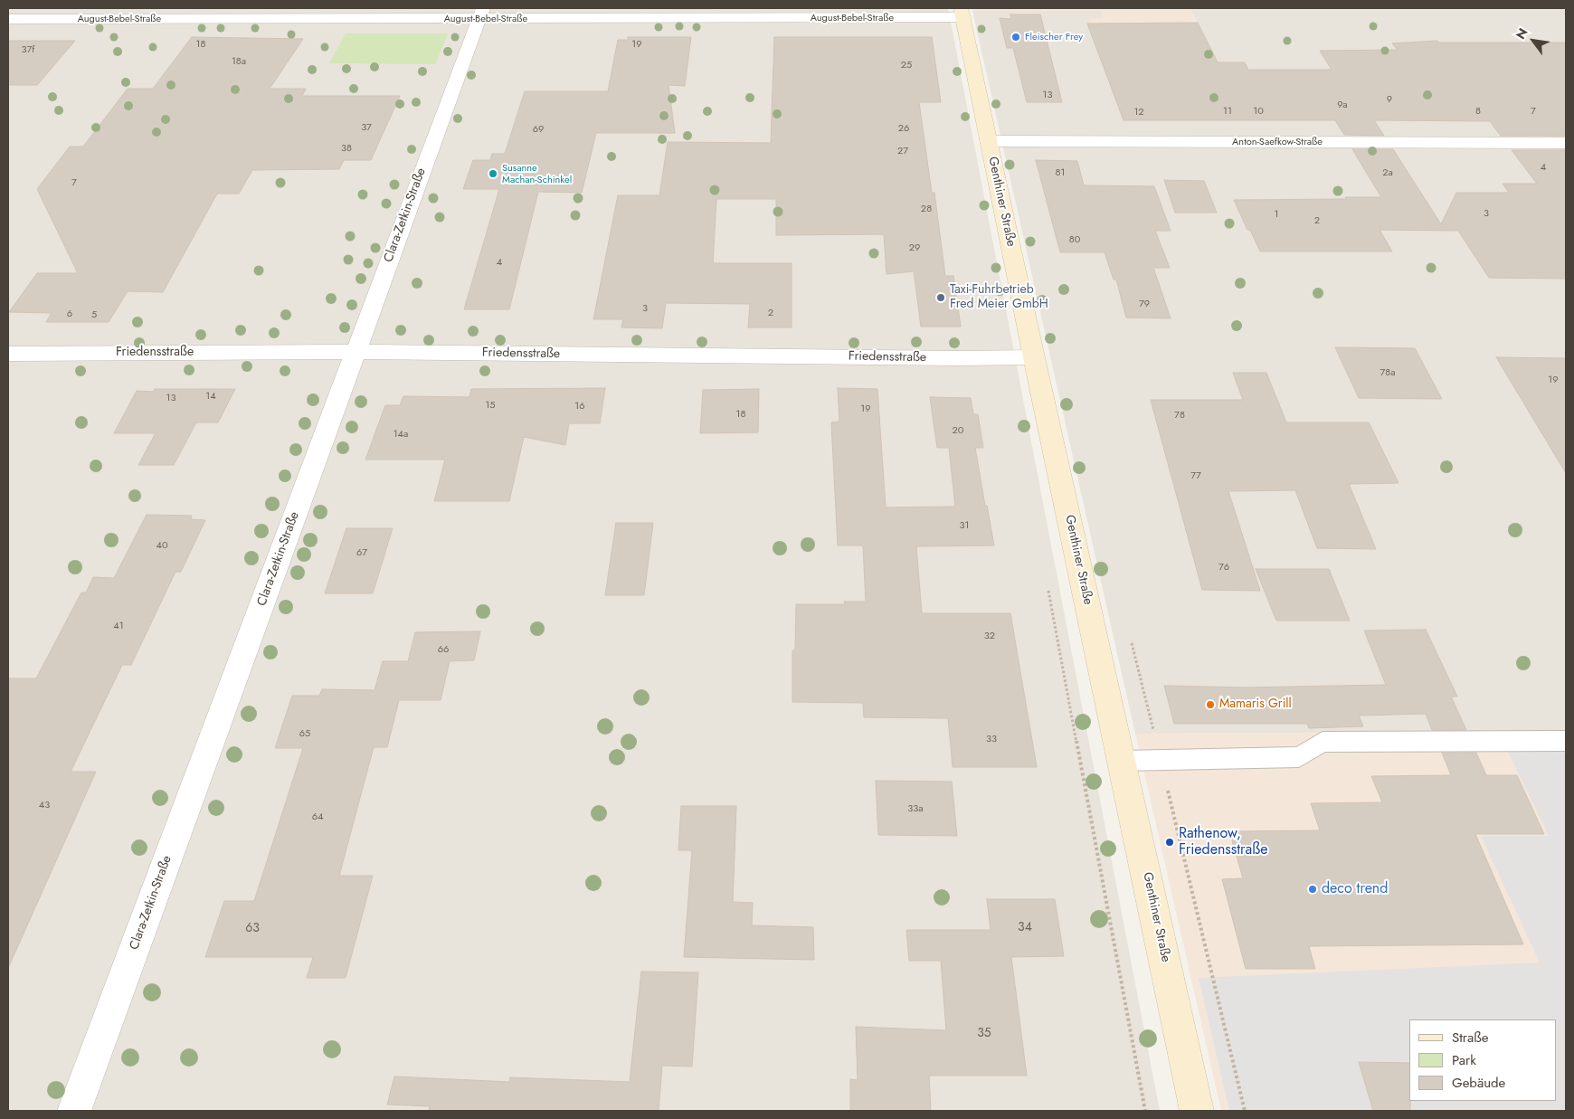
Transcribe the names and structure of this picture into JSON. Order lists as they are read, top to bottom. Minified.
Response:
{"streets":{"main road":["Genthiner Straße"],"street":["August-Bebel-Straße","Anton-Saefkow-Straße","Clara-Zetkin-Straße","Friedensstraße"]},"crossings":[["August-Bebel-Straße","Genthiner Straße"],["August-Bebel-Straße","Clara-Zetkin-Straße"],["Anton-Saefkow-Straße","Genthiner Straße"],["Genthiner Straße","Friedensstraße"],["Clara-Zetkin-Straße","Friedensstraße"]],"places":["Fleischer Frey","Susanne Machan-Schinkel","Taxi-Fuhrbetrieb Fred Meier GmbH","Mamaris Grill","Rathenow, Friedensstraße","deco trend"],"house_numbers":["18","19","37f","18a","25","13","9","9a","11","10","8","7","12","37","26","69","38","27","4","81","2a","7","28","3","1","2","80","29","4","79","3","2","6","5","78a","19","14","13","15","16","19","18","78","20","14a","77","31","40","67","76","41","32","66","65","33","43","33a","64","34","63","35"],"legend":["Straße","Park","Gebäude"],"north":"top left"}
